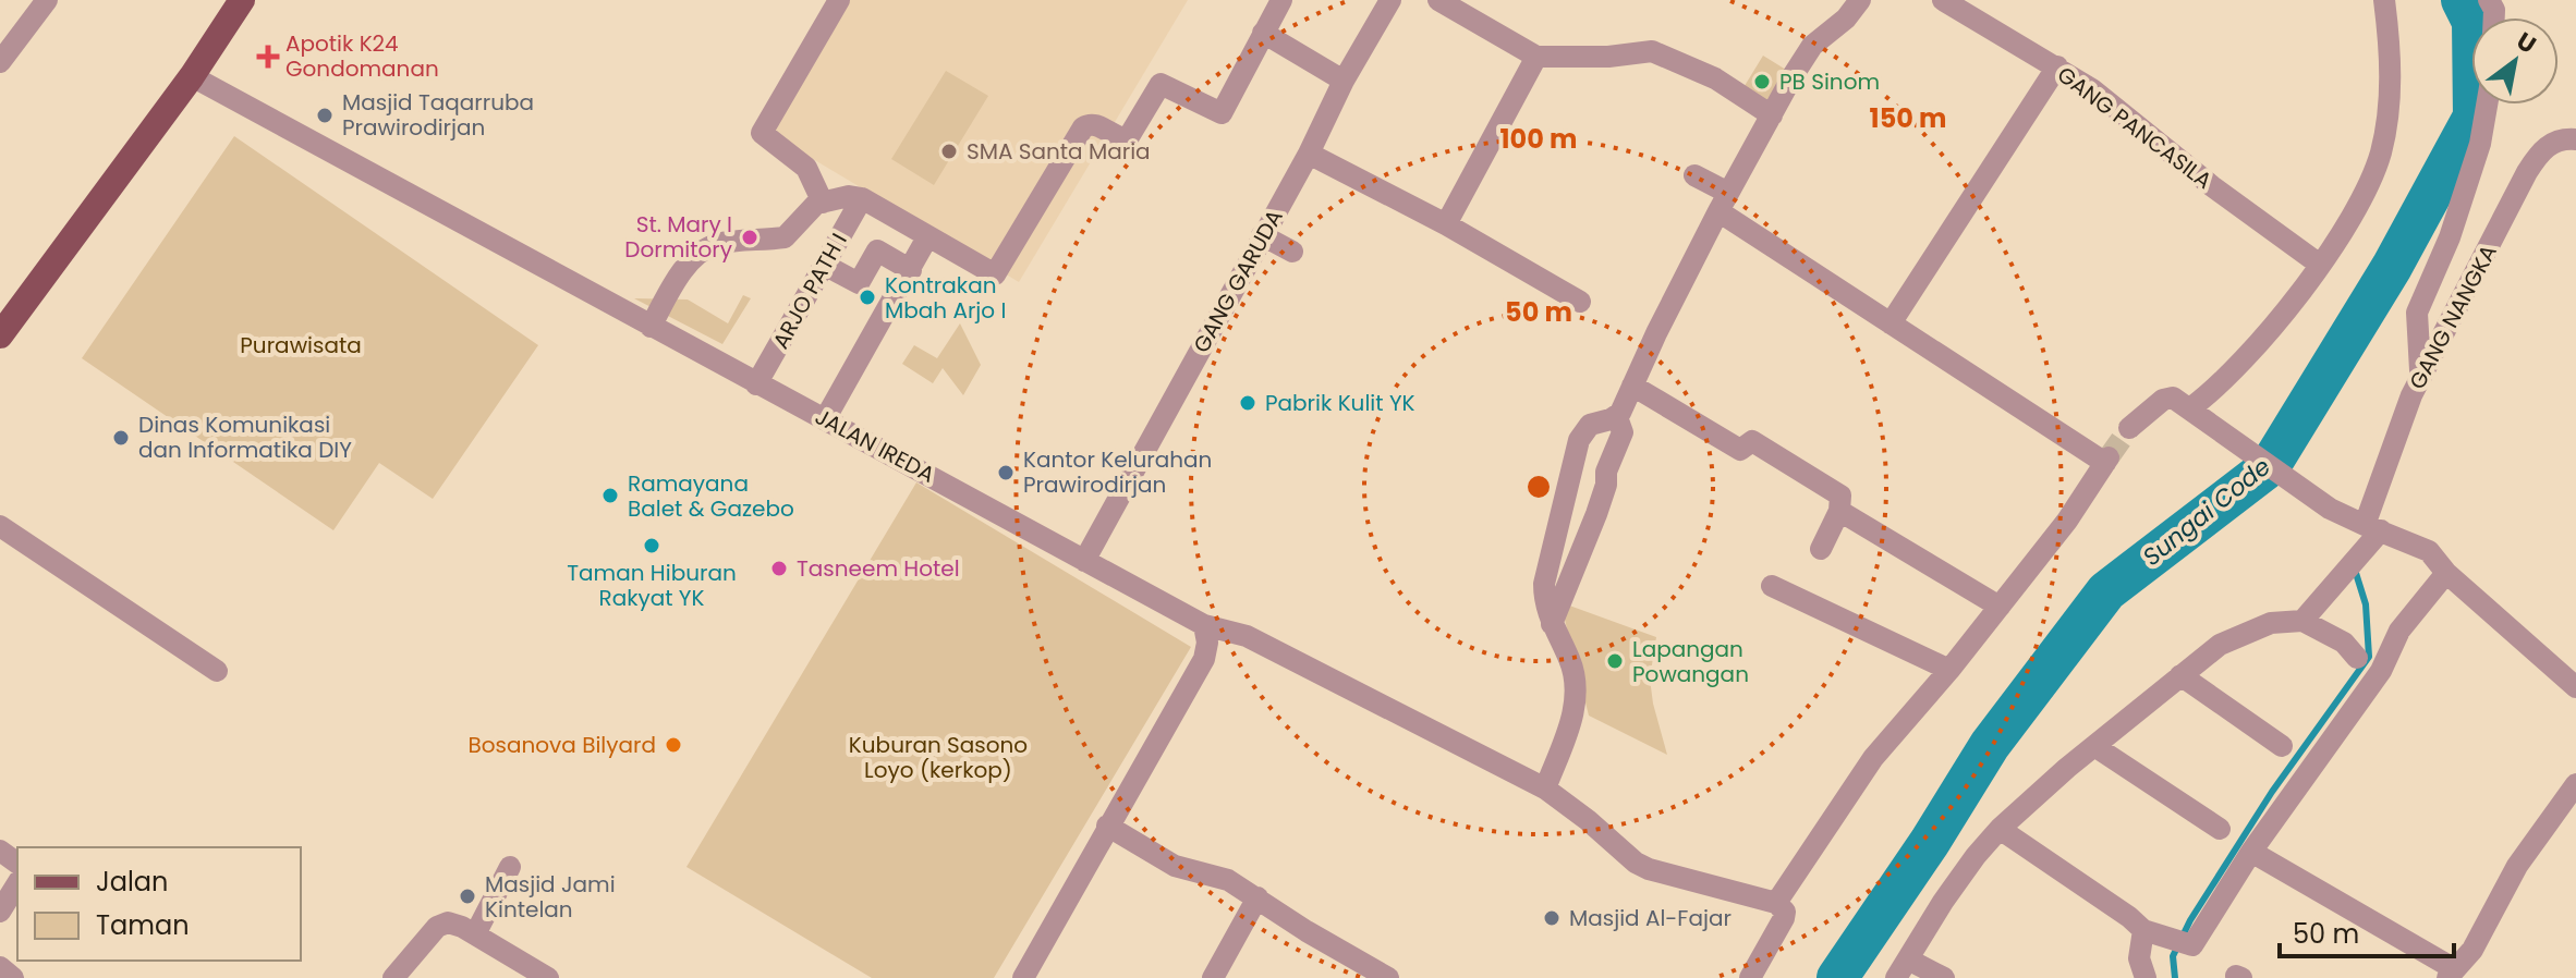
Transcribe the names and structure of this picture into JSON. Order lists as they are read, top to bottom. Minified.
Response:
{"streets":{"street":["GANG PANCASILA","GANG GARUDA","ARJO PATH I","GANG NANGKA","JALAN IREDA"]},"crossings":[["GANG GARUDA","JALAN IREDA"],["ARJO PATH I","JALAN IREDA"]],"water":["Sungai Code"],"parks":["Purawisata","Kuburan Sasono Loyo (kerkop)"],"places":{"health":["Apotik K24 Gondomanan"],"other":["PB Sinom","Masjid Taqarruba Prawirodirjan","SMA Santa Maria","St. Mary I Dormitory","Kontrakan Mbah Arjo I","Pabrik Kulit YK","Dinas Komunikasi dan Informatika DIY","Kantor Kelurahan Prawirodirjan","Ramayana Balet & Gazebo","Taman Hiburan Rakyat YK","Tasneem Hotel","Lapangan Powangan","Bosanova Bilyard","Masjid Jami Kintelan","Masjid Al-Fajar"]},"legend":["Jalan","Taman"],"scale_bar":"50 m","north":"top right","rings":["150 m","100 m","50 m"]}
